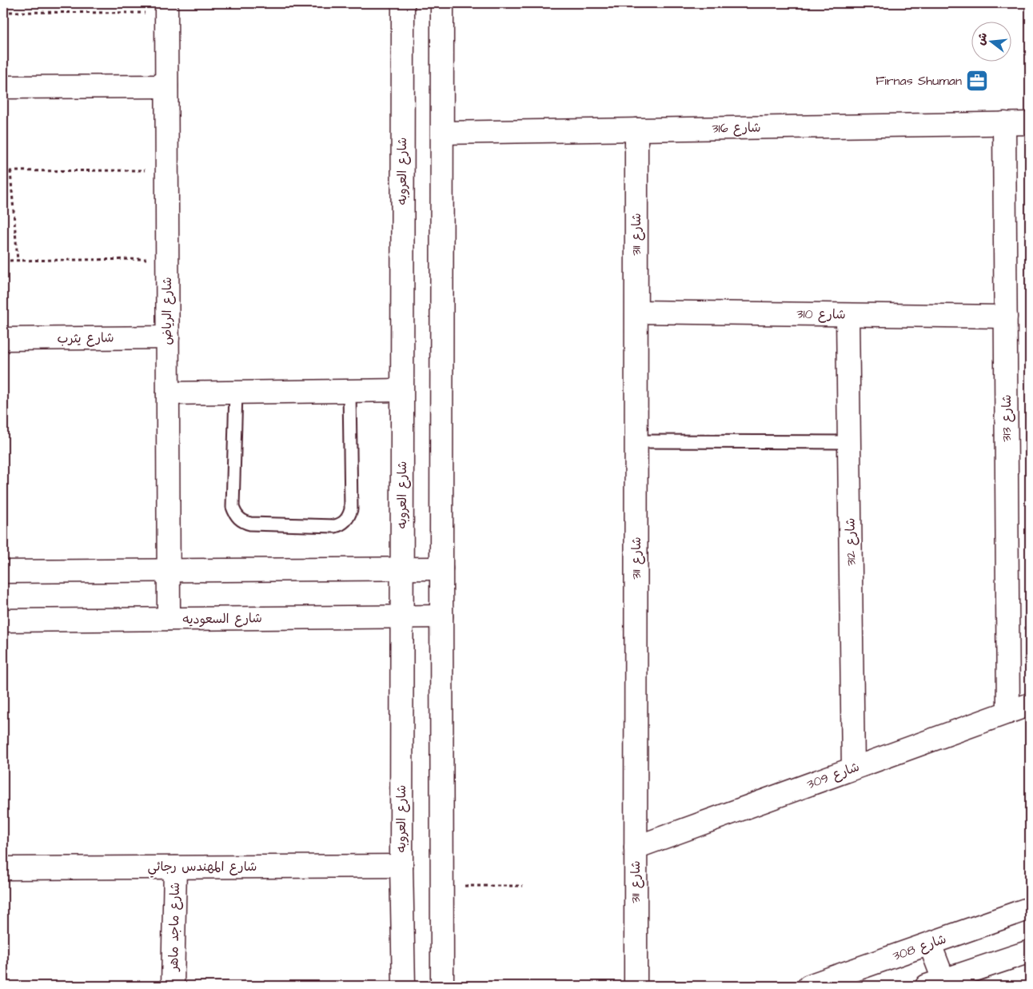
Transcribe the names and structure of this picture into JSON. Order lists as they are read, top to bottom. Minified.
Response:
{"streets":{"street":["شارع 316","شارع العروبه","شارع 311","شارع الرياض","شارع 310","شارع يثرب","شارع 313","شارع 312","شارع السعوديه","شارع 309","شارع المهندس رجائي","شارع ماجد ماهر","شارع 308"]},"crossings":[["شارع 316","شارع 311"],["شارع 316","شارع 313"],["شارع العروبه","شارع السعوديه"],["شارع العروبه","شارع المهندس رجائي"],["شارع 311","شارع 310"],["شارع 311","شارع 309"],["شارع الرياض","شارع يثرب"],["شارع الرياض","شارع السعوديه"],["شارع 310","شارع 313"],["شارع 310","شارع 312"],["شارع 313","شارع 309"],["شارع 312","شارع 309"],["شارع المهندس رجائي","شارع ماجد ماهر"]],"places":{"office":["Firnas Shuman"]},"north":"left"}
